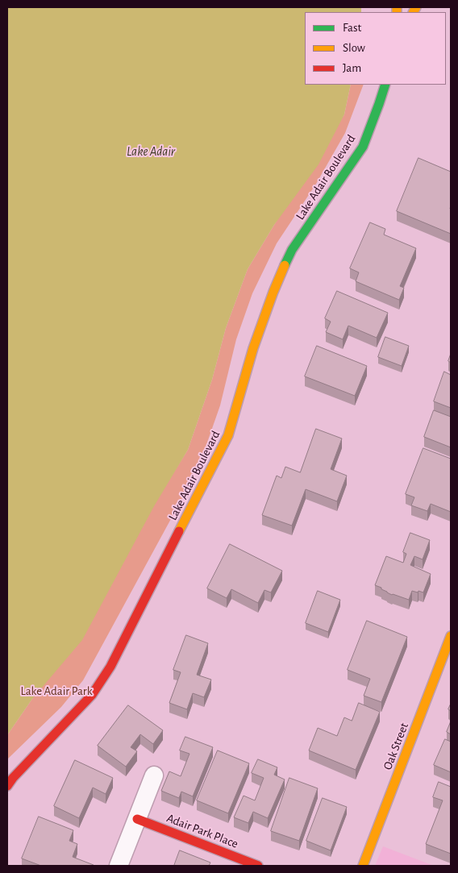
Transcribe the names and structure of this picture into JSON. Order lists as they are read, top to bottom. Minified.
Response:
{"streets":{"street":["Lake Adair Boulevard","Oak Street","Adair Park Place"]},"water":["Lake Adair"],"parks":["Lake Adair Park"],"legend":["Fast","Slow","Jam"]}
